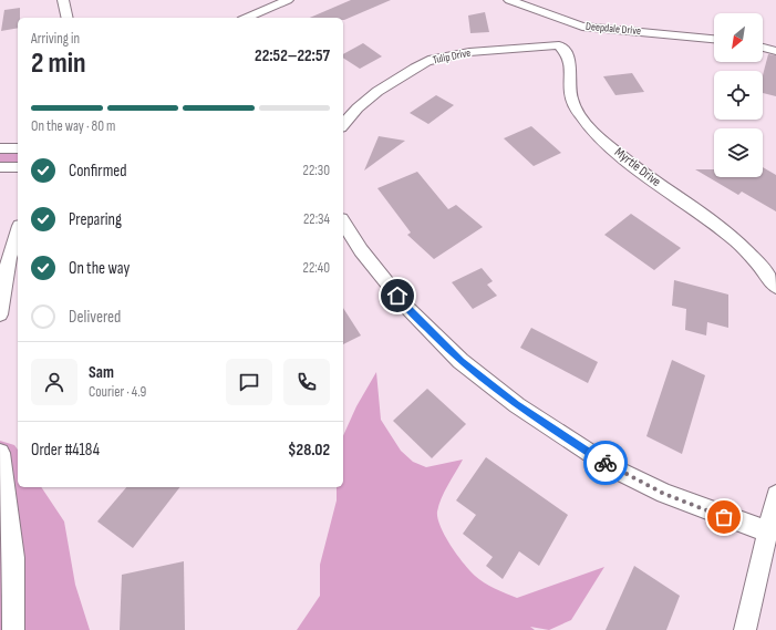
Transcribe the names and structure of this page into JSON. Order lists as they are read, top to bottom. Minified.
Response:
{"streets":{"street":["Deepdale Drive","Tulip Drive","Myrtle Drive"]},"crossings":[["Tulip Drive","Myrtle Drive"]],"north":"bottom left","page":{"heading":["2 min","Arriving in","22:52–22:57"],"panel":["Sam","Courier · 4.9","Order #4184","$28.02"],"bar":"On the way · 80 m","list":[["Confirmed","22:30"],["Preparing","22:34"],["On the way","22:40"],"Delivered"]}}
